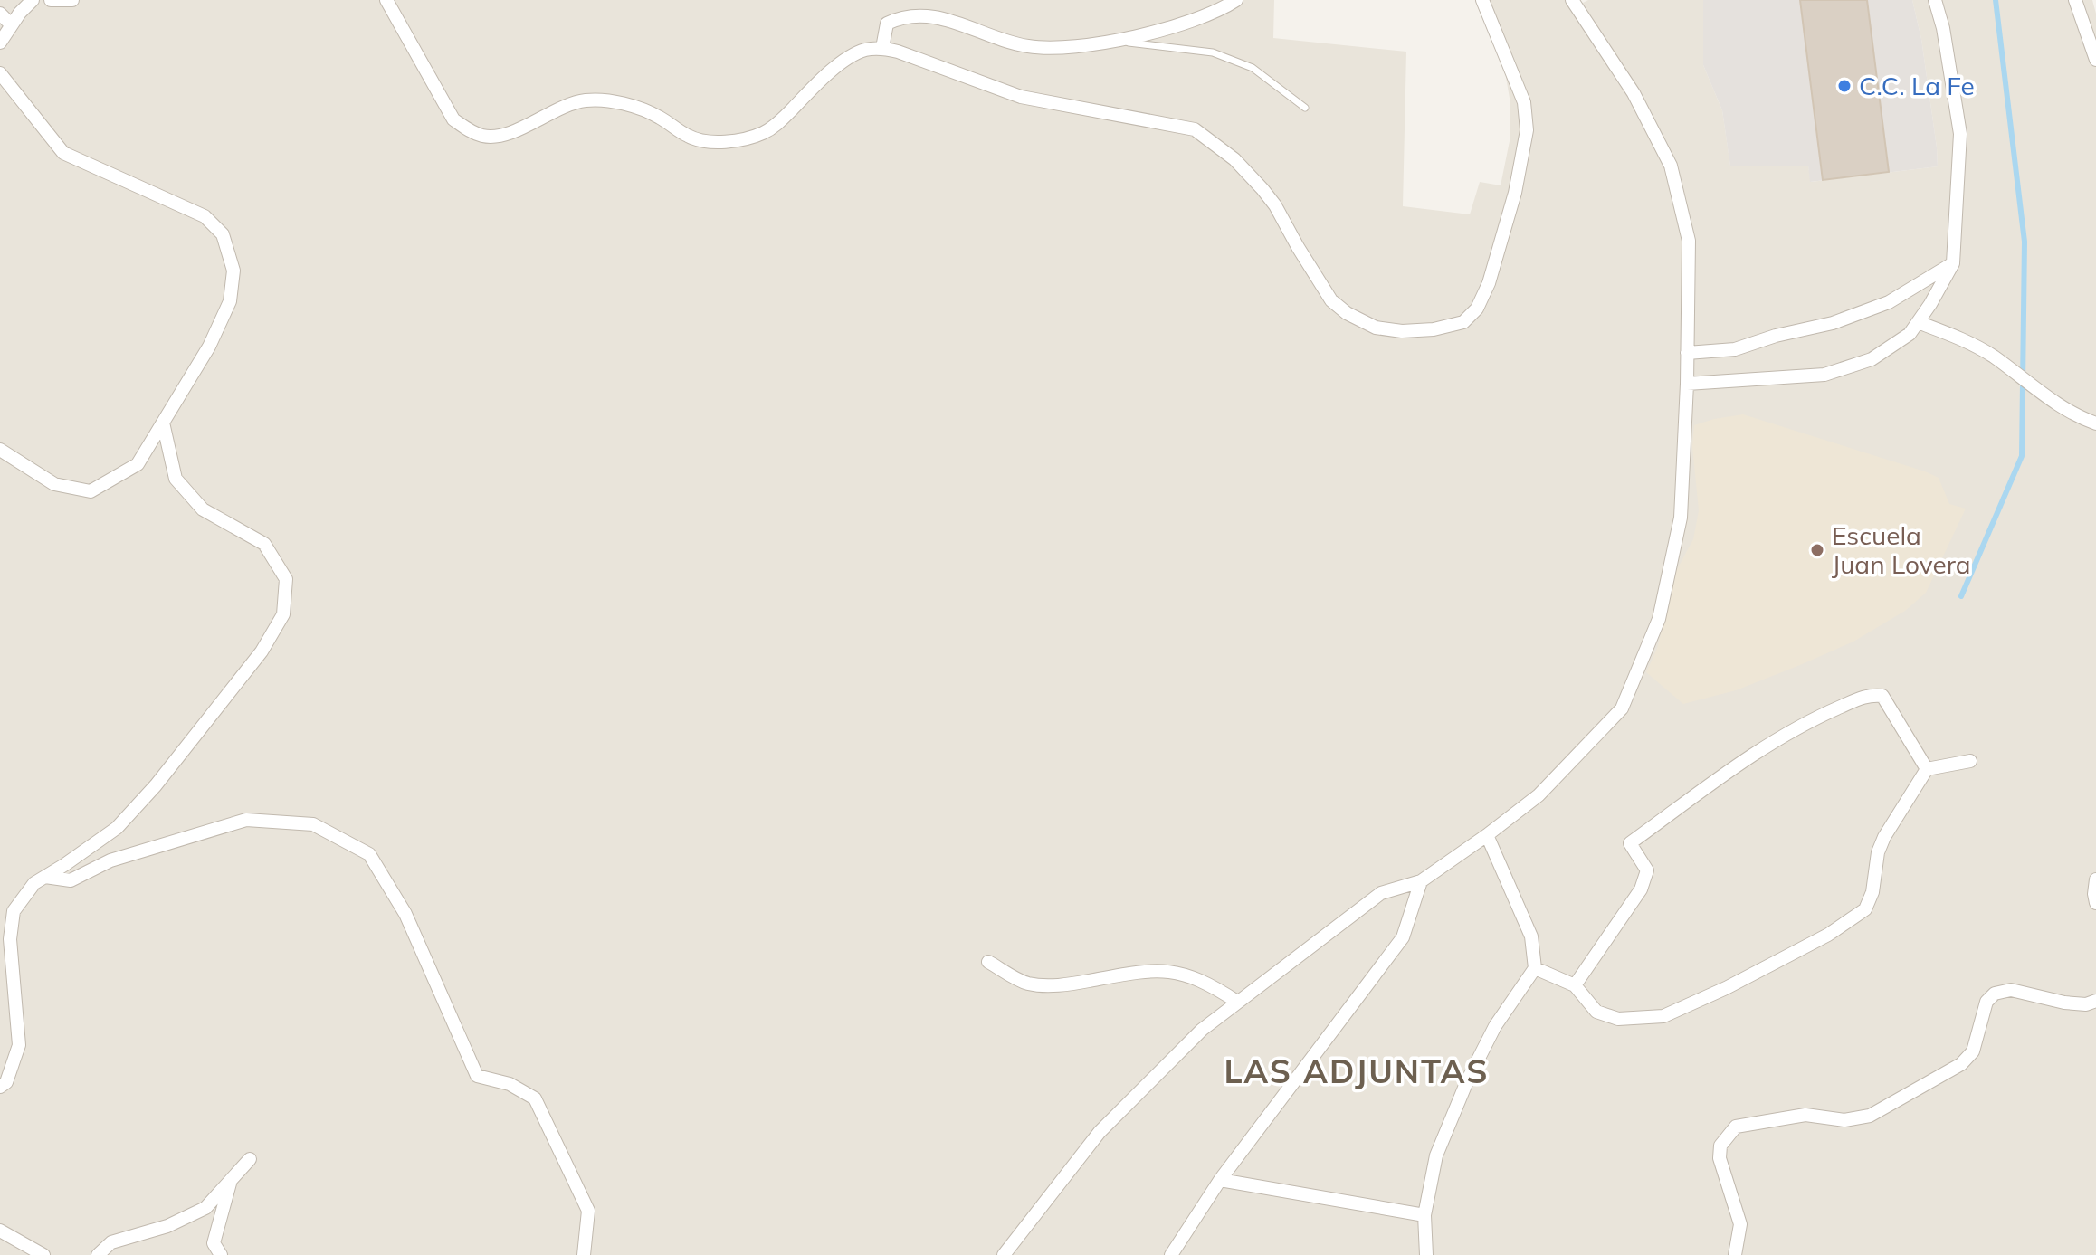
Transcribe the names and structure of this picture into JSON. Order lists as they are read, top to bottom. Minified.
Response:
{"districts":["LAS ADJUNTAS"],"places":["C.C. La Fe","Escuela Juan Lovera"]}
